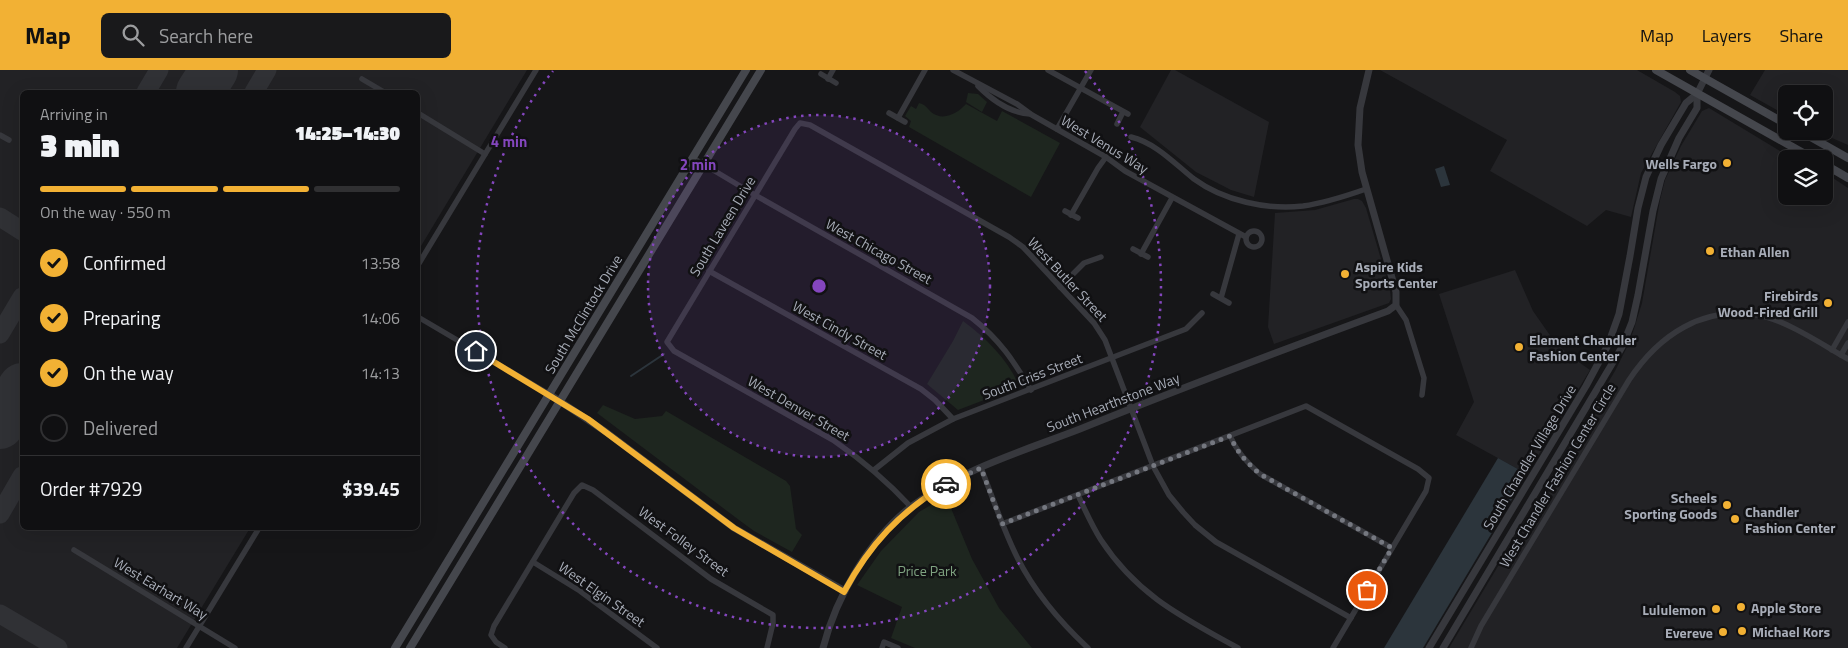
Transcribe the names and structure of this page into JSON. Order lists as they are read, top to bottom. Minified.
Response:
{"streets":{"main road":["South McClintock Drive"],"street":["West Venus Way","South Laveen Drive","West Chicago Street","West Butler Street","West Cindy Street","South Criss Street","South Hearthstone Way","West Denver Street","South Chandler Village Drive","West Chandler Fashion Center Circle","West Folley Street","West Earhart Way","West Elgin Street"]},"crossings":[["South Laveen Drive","West Chicago Street"],["South Laveen Drive","West Butler Street"],["South Laveen Drive","West Cindy Street"],["South Laveen Drive","West Denver Street"],["West Chicago Street","South McClintock Drive"],["West Chicago Street","South Criss Street"],["West Butler Street","South Criss Street"],["West Butler Street","South Hearthstone Way"],["West Cindy Street","South Criss Street"],["South Criss Street","West Denver Street"],["South Hearthstone Way","West Denver Street"],["West Folley Street","West Elgin Street"]],"parks":["Price Park"],"places":["Wells Fargo","Ethan Allen","Aspire Kids Sports Center","Firebirds Wood-Fired Grill","Element Chandler Fashion Center","Scheels Sporting Goods","Chandler Fashion Center","Apple Store","Lululemon","Michael Kors","Evereve"],"page":{"header":"Map","search":"Search here","nav":["Map","Layers","Share"],"heading":["3 min","Arriving in","14:25–14:30"],"panel":["Order #7929","$39.45"],"bar":"On the way · 550 m","list":[["Confirmed","13:58"],["Preparing","14:06"],["On the way","14:13"],"Delivered"]},"rings":["4 min","2 min"]}
